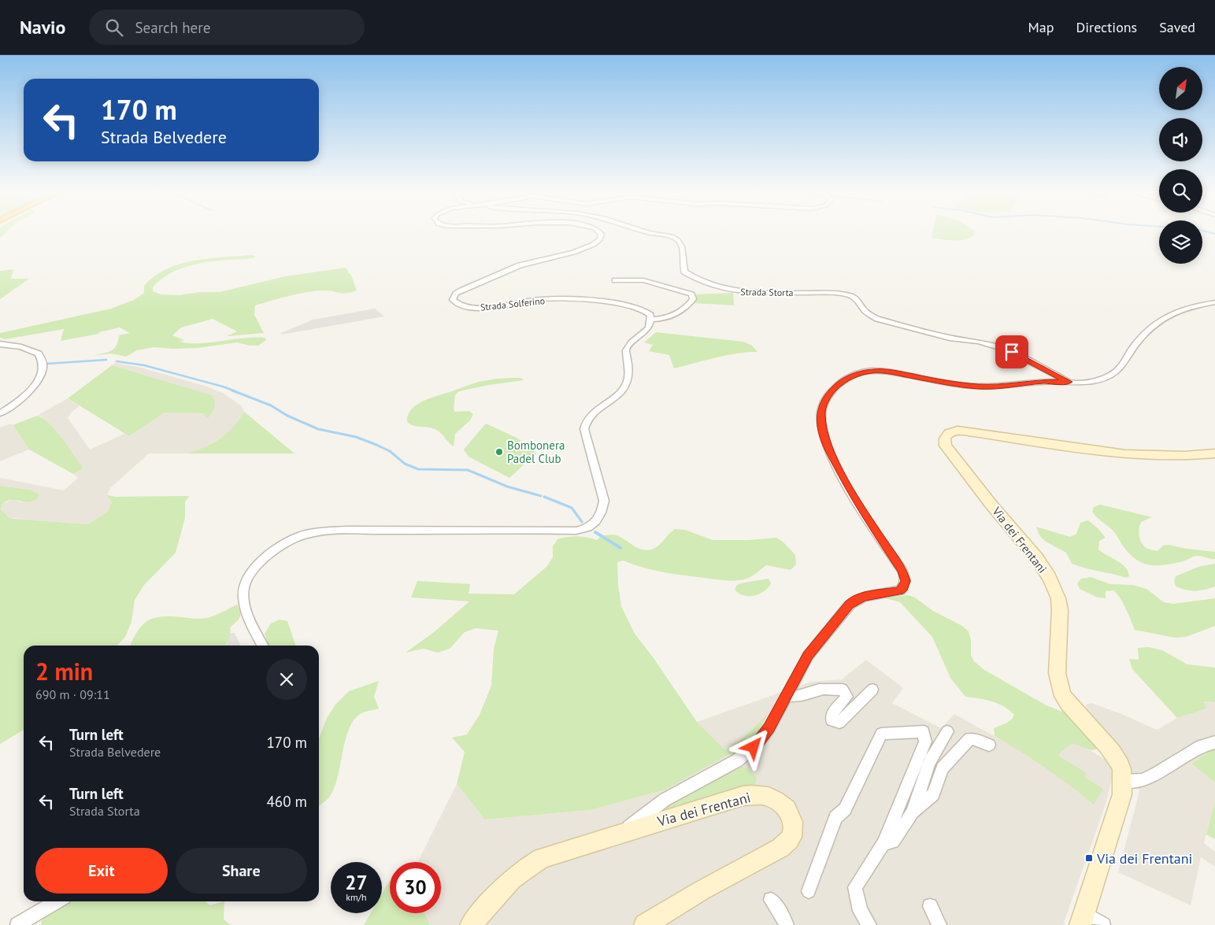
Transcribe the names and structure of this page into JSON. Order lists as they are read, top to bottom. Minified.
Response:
{"streets":{"main road":["Via dei Frentani"],"street":["Strada Storta","Strada Solferino"]},"places":{"other":["Bombonera Padel Club"],"transit":["Via dei Frentani"]},"north":"top right","page":{"header":"Navio","search":"Search here","nav":["Map","Directions","Saved"],"turn":["170 m","Strada Belvedere"],"heading":["2 min","690 m · 09:11"],"list":[{"name":"Turn left","note":"Strada Belvedere","value":"170 m"},{"name":"Turn left","note":"Strada Storta","value":"460 m"}],"buttons":["Exit","Share"],"speed":"27 km/h","limit":"30"}}
